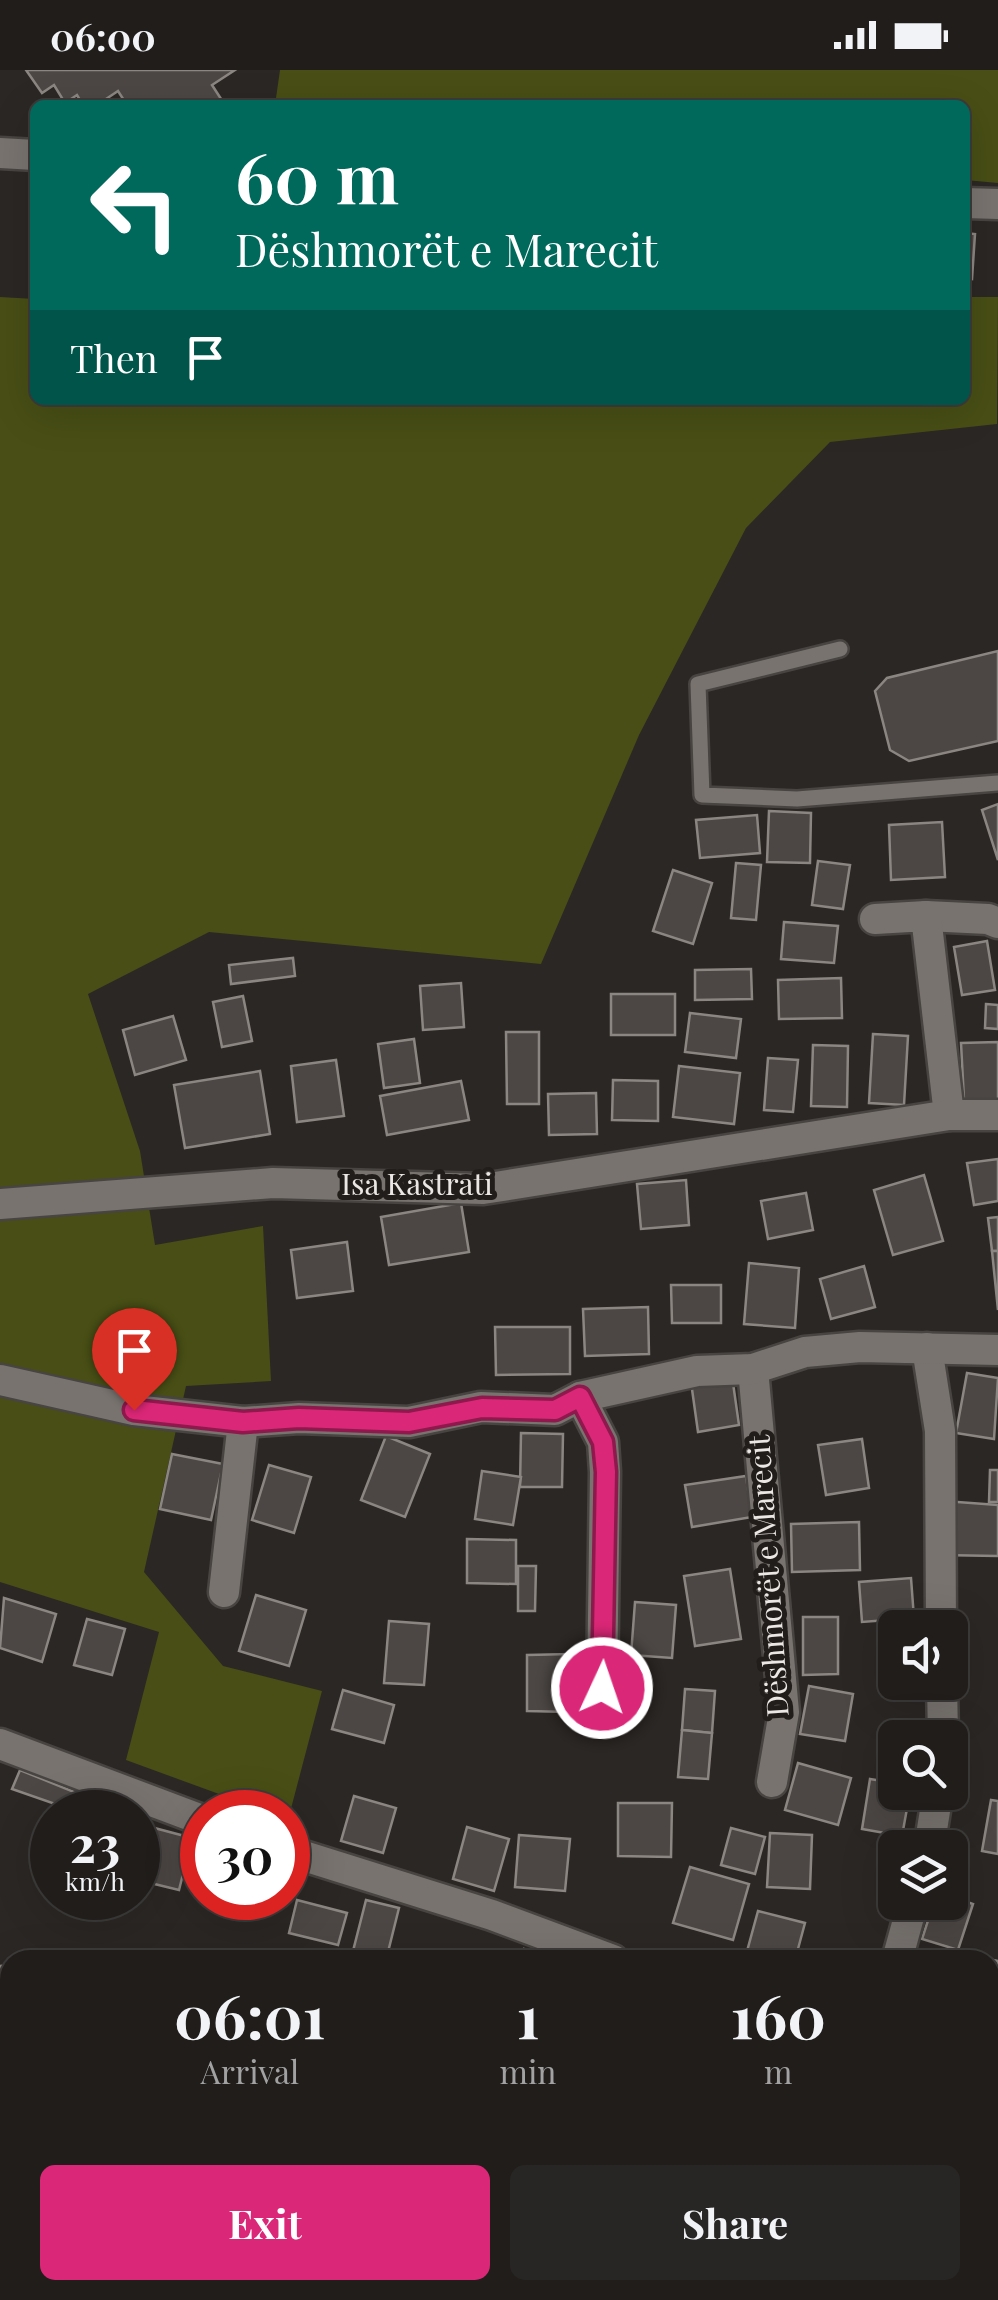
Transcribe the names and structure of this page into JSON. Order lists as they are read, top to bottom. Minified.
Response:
{"streets":{"street":["Isa Kastrati","Dëshmorët e Marecit"]},"page":{"status":"06:00","turn":["60 m","Dëshmorët e Marecit"],"then":"Then","speed":"23 km/h","limit":"30","eta":["06:01","Arrival","1","min","160","m"],"buttons":["Exit","Share"]}}
